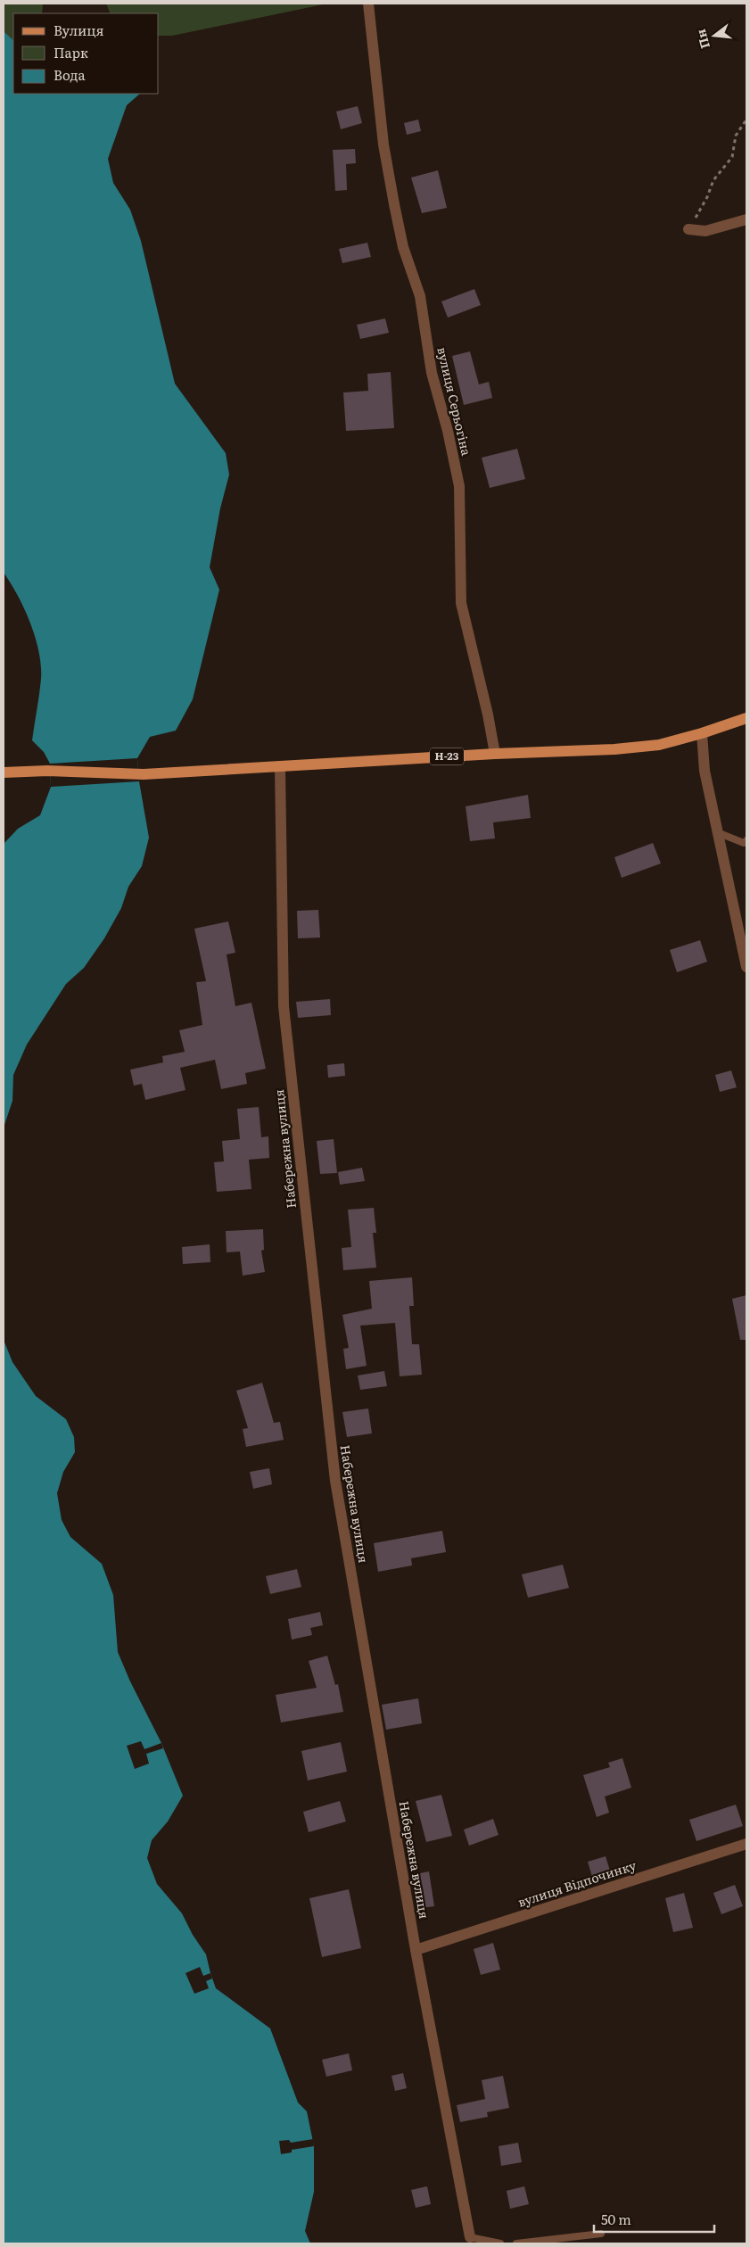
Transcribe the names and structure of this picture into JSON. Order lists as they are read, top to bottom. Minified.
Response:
{"streets":{"main road":["Н-23"],"street":["вулиця Серьогіна","Набережна вулиця","вулиця Відпочинку"]},"crossings":[["вулиця Серьогіна","Н-23"],["Н-23","Набережна вулиця"],["Набережна вулиця","вулиця Відпочинку"]],"legend":["Вулиця","Парк","Вода"],"scale_bar":"50 m","north":"left"}
